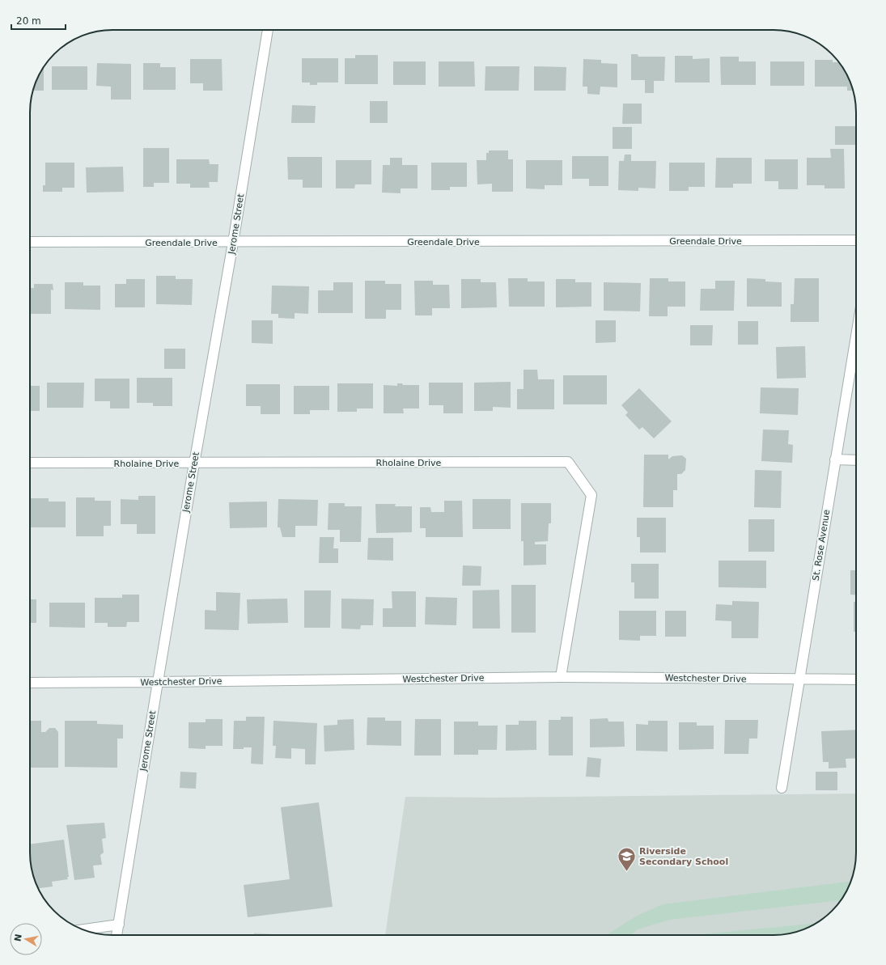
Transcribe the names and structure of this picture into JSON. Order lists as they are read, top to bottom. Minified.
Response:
{"streets":{"street":["Jerome Street","Greendale Drive","Rholaine Drive","St. Rose Avenue","Westchester Drive"]},"crossings":[["Jerome Street","Greendale Drive"],["Jerome Street","Rholaine Drive"],["Jerome Street","Westchester Drive"],["Rholaine Drive","Westchester Drive"],["St. Rose Avenue","Westchester Drive"]],"places":{"school or university":["Riverside Secondary School"]},"scale_bar":"20 m","north":"left"}
